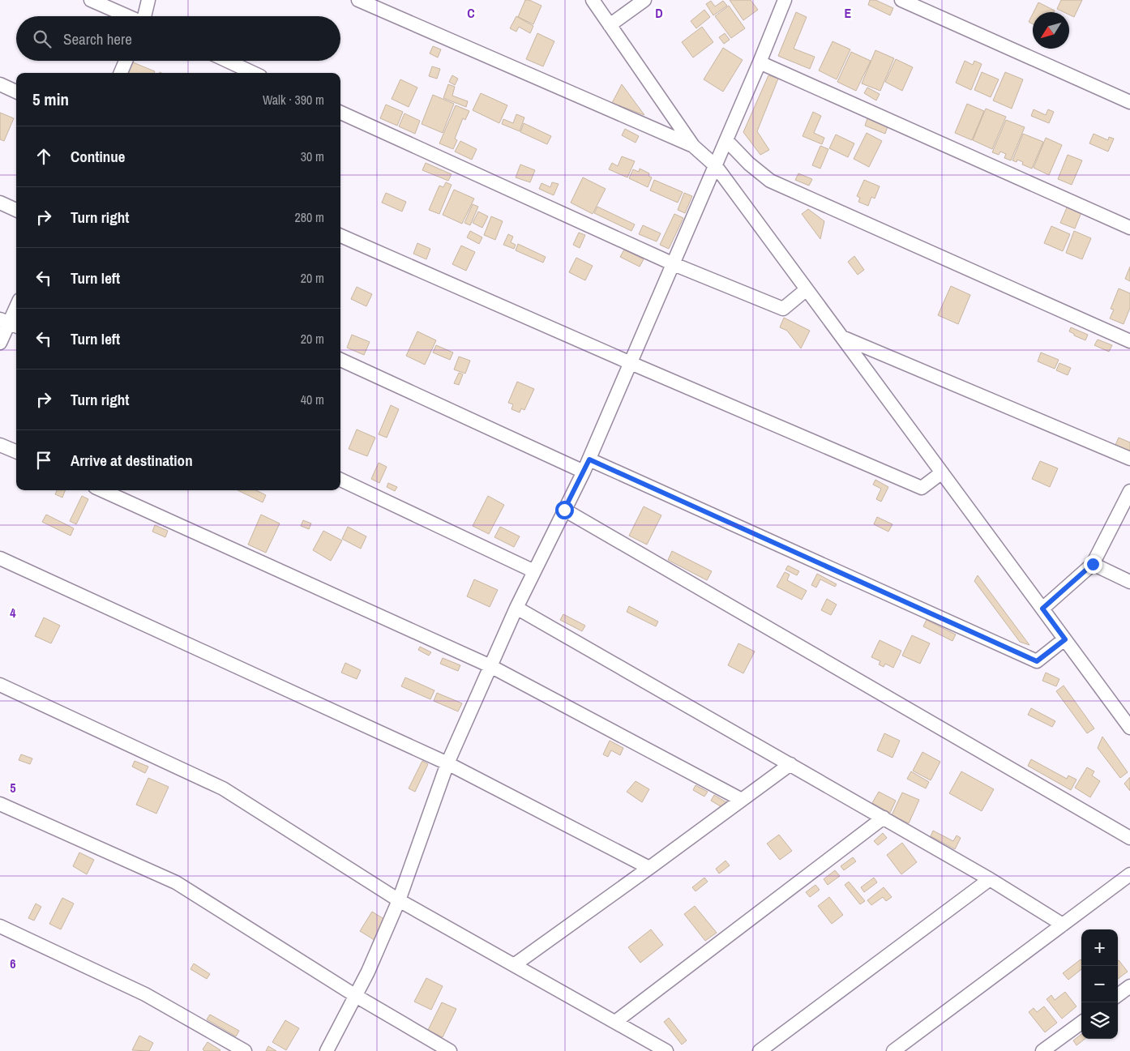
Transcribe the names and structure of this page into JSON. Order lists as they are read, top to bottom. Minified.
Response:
{"north":"bottom left","page":{"search":"Search here","heading":["5 min","Walk · 390 m"],"list":[["Continue","30 m"],["Turn right","280 m"],["Turn left","20 m"],["Turn left","20 m"],["Turn right","40 m"],"Arrive at destination"],"map_buttons":["+","−"]},"grid":{"columns":["C","D","E"],"rows":["4","5","6"]}}
